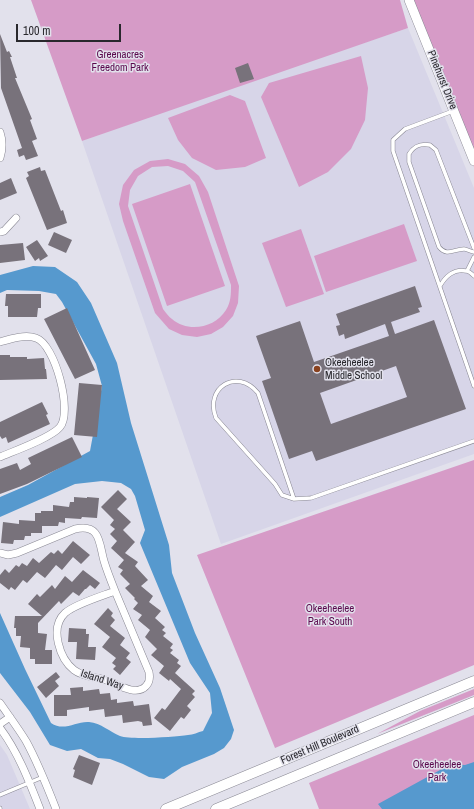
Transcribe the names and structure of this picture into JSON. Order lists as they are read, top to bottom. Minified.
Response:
{"streets":{"main road":["Forest Hill Boulevard"],"street":["Pinehurst Drive","Island Way"]},"parks":["Greenacres Freedom Park","Okeeheelee Park South","Okeeheelee Park"],"places":["Okeeheelee Middle School"],"scale_bar":"100 m"}
